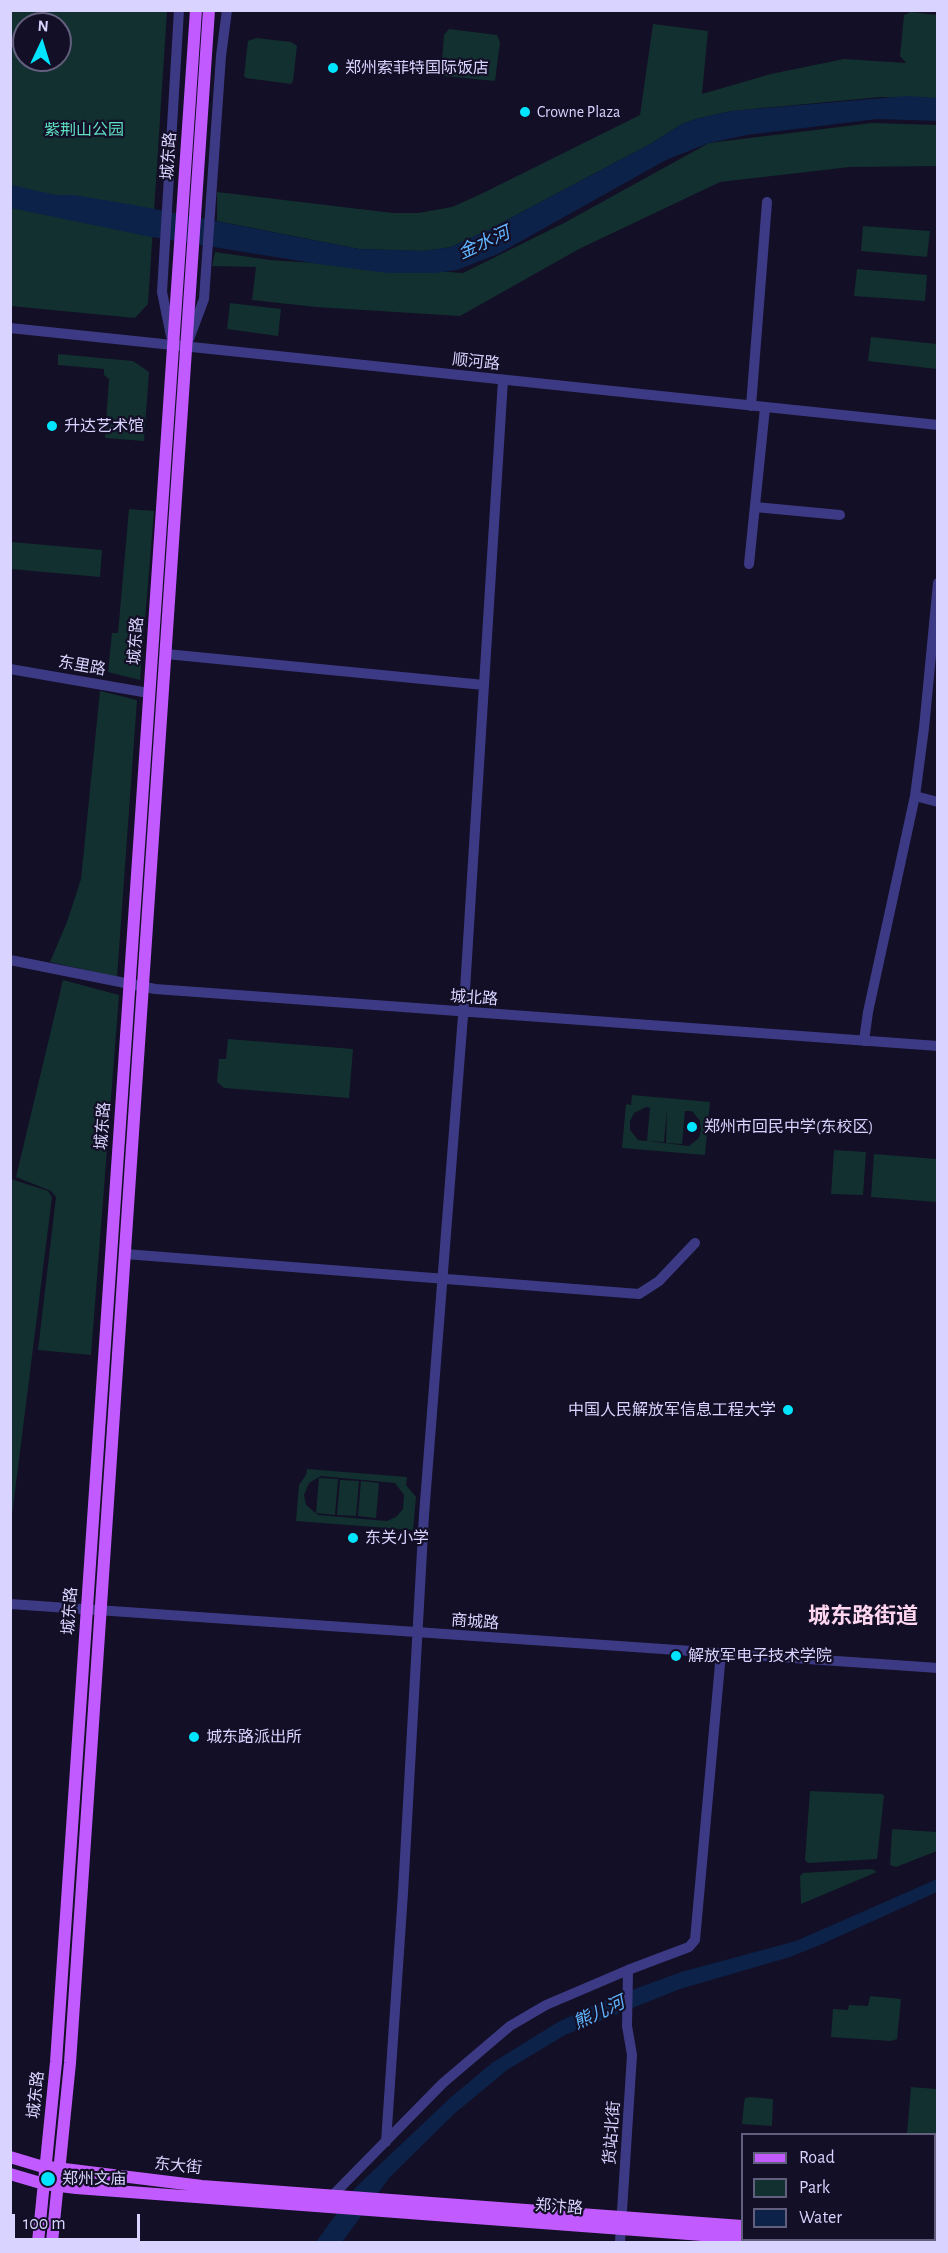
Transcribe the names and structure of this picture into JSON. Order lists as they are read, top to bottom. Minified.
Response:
{"streets":{"main road":["城东路","东大街","郑汴路"],"street":["顺河路","东里路","城北路","商城路","货站北街"]},"crossings":[["城东路","顺河路"],["城东路","东里路"],["城东路","城北路"],["城东路","商城路"],["城东路","东大街"],["货站北街","郑汴路"],["东大街","郑汴路"]],"districts":["城东路街道"],"water":["金水河","熊儿河"],"parks":["紫荆山公园"],"places":["郑州索菲特国际饭店","Crowne Plaza","升达艺术馆","郑州市回民中学(东校区)","中国人民解放军信息工程大学","东关小学","解放军电子技术学院","城东路派出所","郑州文庙"],"legend":["Road","Park","Water"],"scale_bar":"100 m","north":"top"}
